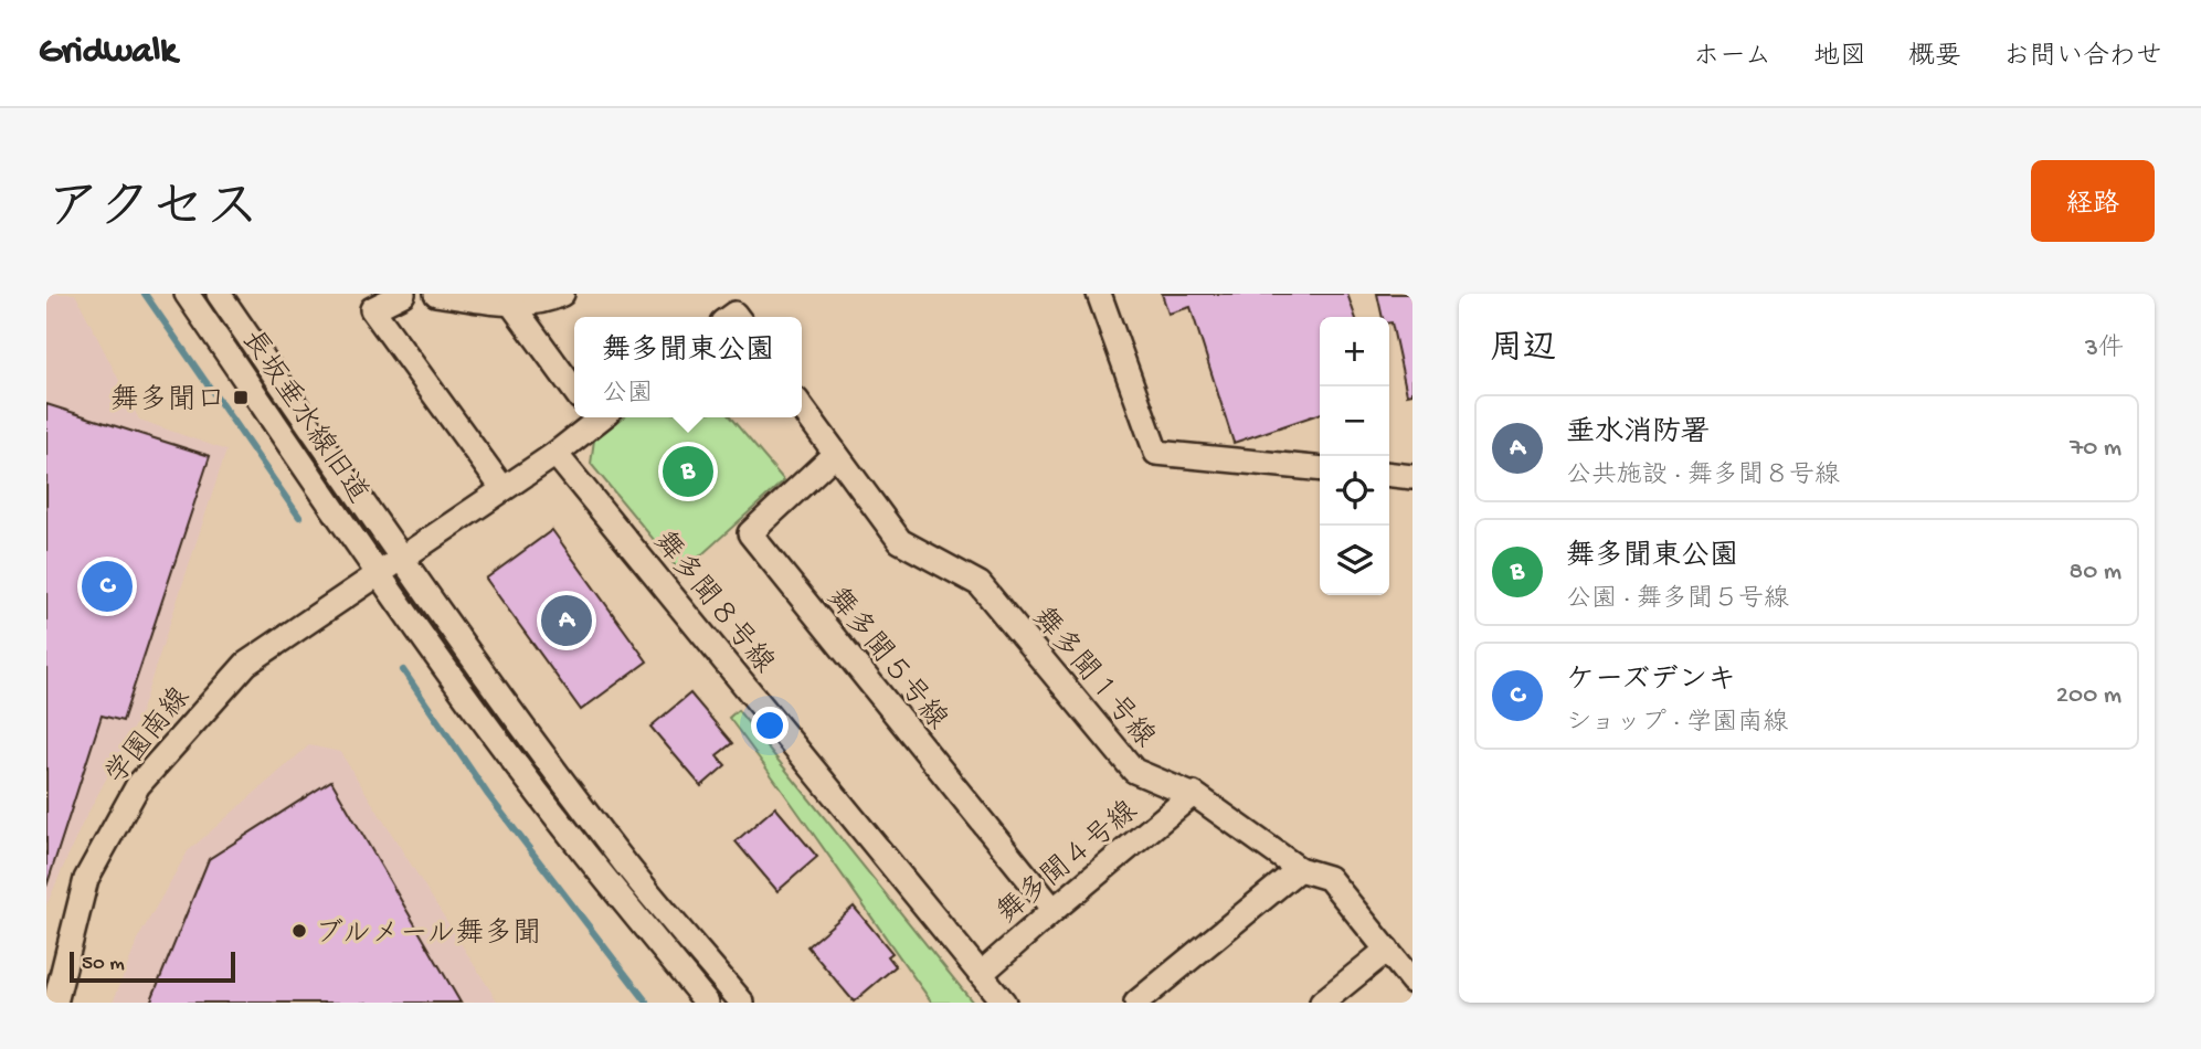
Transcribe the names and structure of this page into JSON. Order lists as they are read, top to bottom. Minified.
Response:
{"streets":{"street":["長坂垂水線旧道","舞多聞８号線","舞多聞５号線","舞多聞１号線","学園南線","舞多聞４号線"]},"crossings":[["長坂垂水線旧道","学園南線"],["舞多聞８号線","舞多聞４号線"],["舞多聞５号線","舞多聞１号線"],["舞多聞５号線","舞多聞４号線"],["舞多聞１号線","舞多聞４号線"]],"places":{"transit":["舞多聞口"],"other":["ブルメール舞多聞"]},"scale_bar":"50 m","page":{"header":"Gridwalk","nav":["ホーム","地図","概要","お問い合わせ"],"title":"アクセス","buttons":"経路","heading":["周辺","3件"],"map_buttons":["+","−"],"popup":["舞多聞東公園","公園"],"list":[{"mark":"A","name":"垂水消防署","note":"公共施設 · 舞多聞８号線","value":"70 m"},{"mark":"B","name":"舞多聞東公園","note":"公園 · 舞多聞５号線","value":"80 m"},{"mark":"C","name":"ケーズデンキ","note":"ショップ · 学園南線","value":"200 m"}],"pins":["B","C","A"],"scale":"50 m"}}
